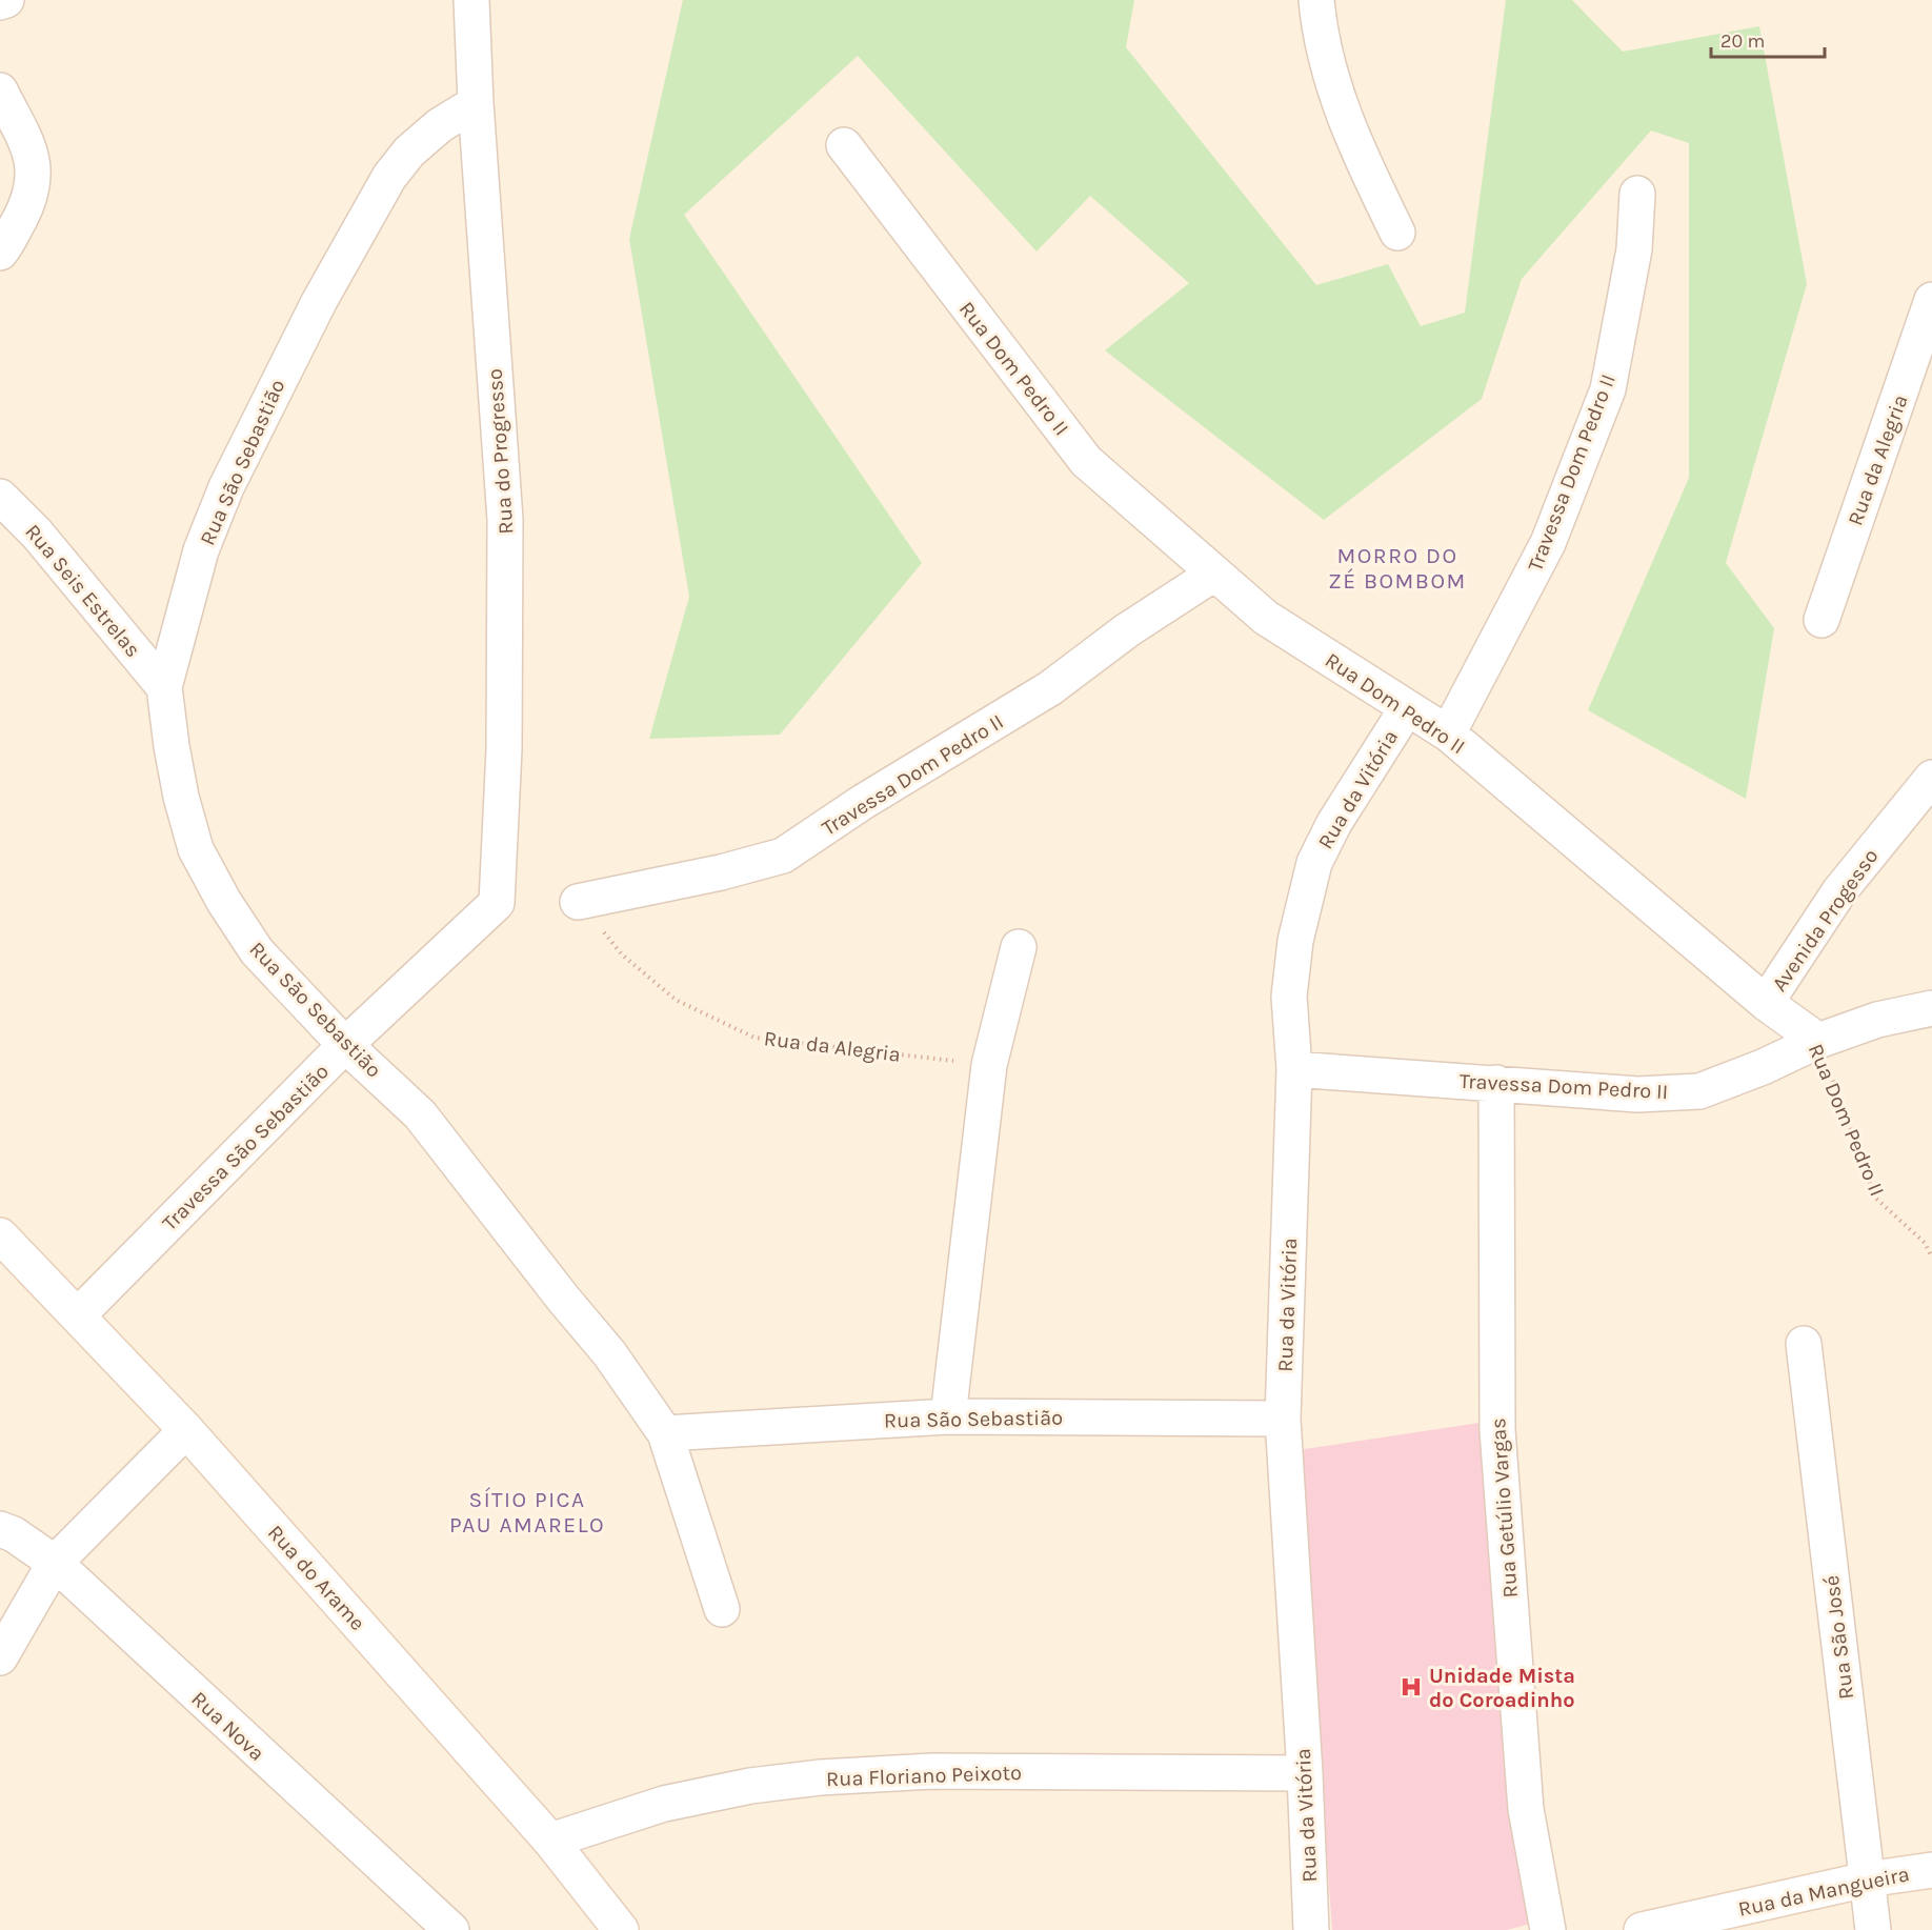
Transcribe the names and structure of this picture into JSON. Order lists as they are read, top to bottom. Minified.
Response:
{"streets":{"street":["Rua Dom Pedro II","Rua do Progresso","Rua da Alegria","Rua São Sebastião","Travessa Dom Pedro II","Rua Seis Estrelas","Rua da Vitória","Avenida Progesso","Travessa São Sebastião","Rua Getúlio Vargas","Rua do Arame","Rua São José","Rua Nova","Rua Floriano Peixoto","Rua da Mangueira"]},"crossings":[["Rua Dom Pedro II","Travessa Dom Pedro II"],["Rua Dom Pedro II","Rua da Vitória"],["Rua Dom Pedro II","Avenida Progesso"],["Rua do Progresso","Rua São Sebastião"],["Rua do Progresso","Travessa São Sebastião"],["Rua da Alegria","Travessa Dom Pedro II"],["Rua São Sebastião","Rua Seis Estrelas"],["Rua São Sebastião","Rua da Vitória"],["Rua São Sebastião","Travessa São Sebastião"],["Travessa Dom Pedro II","Rua da Vitória"],["Travessa Dom Pedro II","Rua Getúlio Vargas"],["Rua da Vitória","Rua Floriano Peixoto"],["Travessa São Sebastião","Rua do Arame"],["Rua do Arame","Rua Floriano Peixoto"],["Rua São José","Rua da Mangueira"]],"districts":["MORRO DO ZÉ BOMBOM","SÍTIO PICA PAU AMARELO"],"places":{"hospital":["Unidade Mista do Coroadinho"]},"scale_bar":"20 m"}
